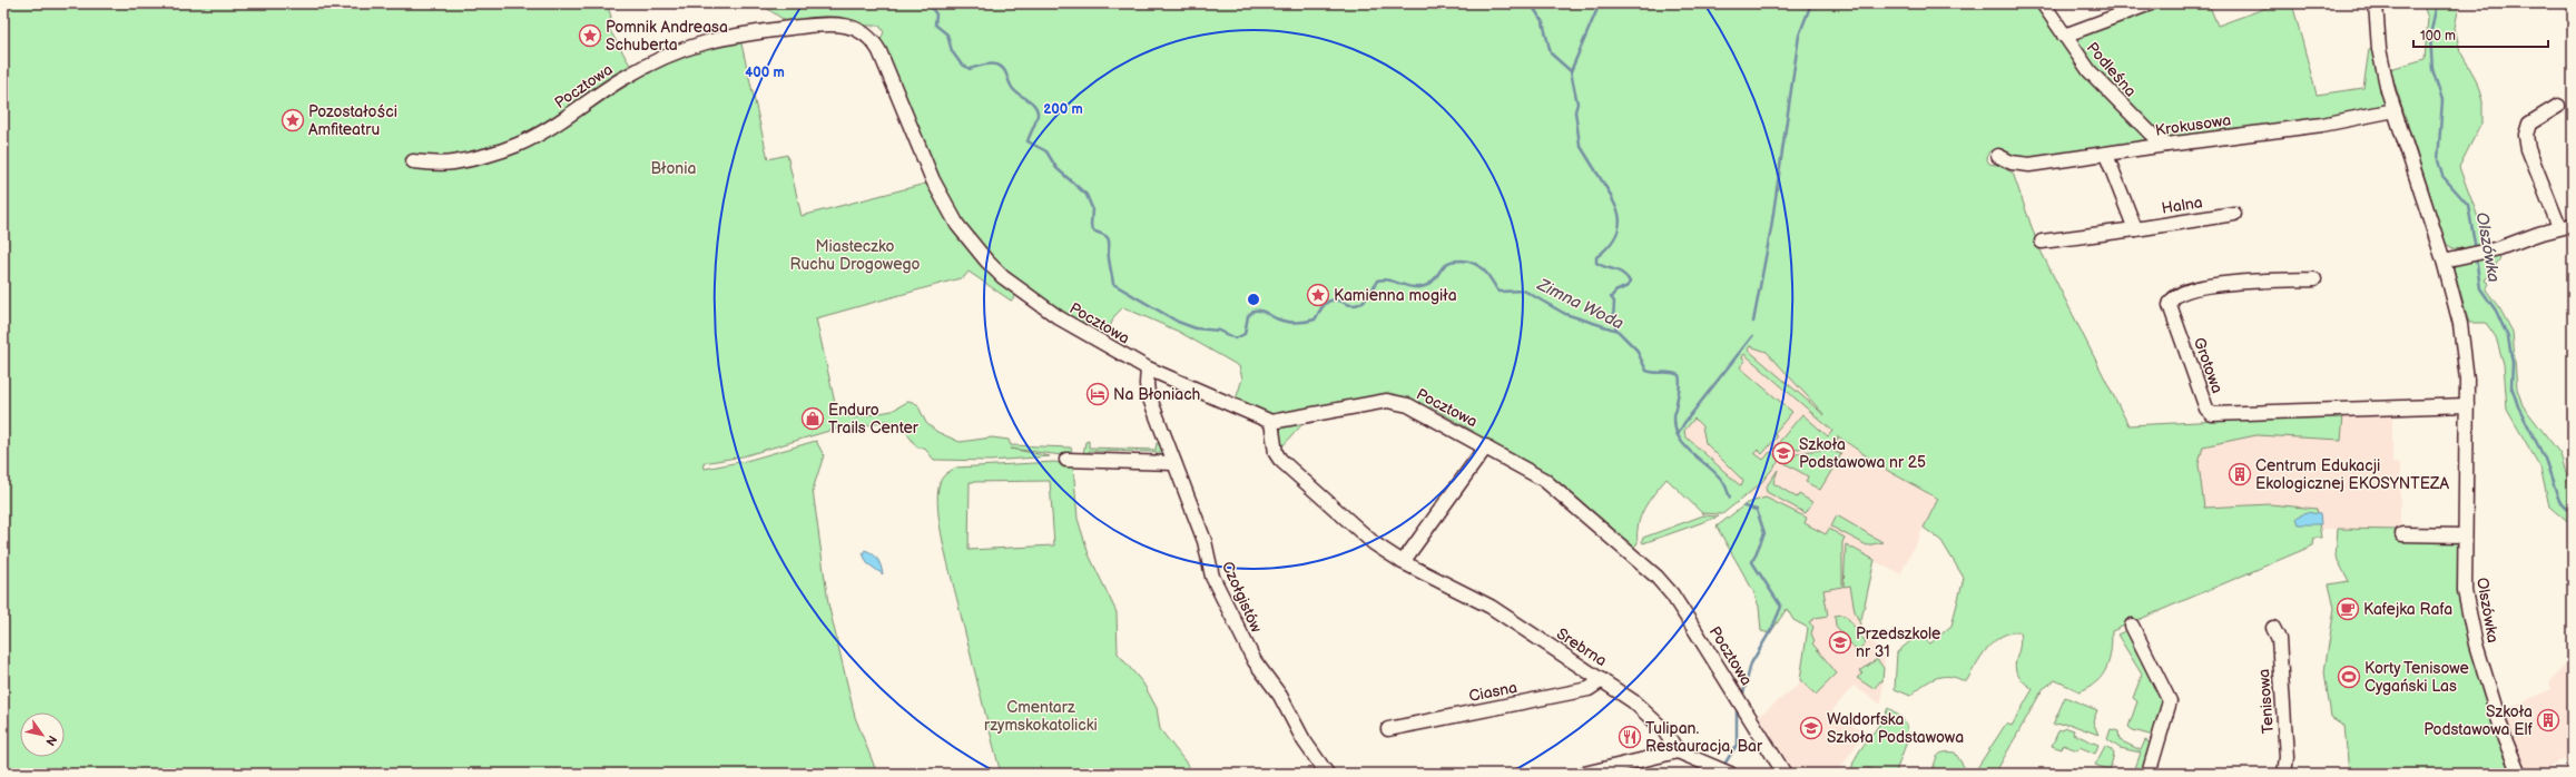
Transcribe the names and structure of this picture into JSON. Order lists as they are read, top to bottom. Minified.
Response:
{"streets":{"street":["Podleśna","Pocztowa","Krokusowa","Halna","Grotowa","Czołgistów","Olszówka","Srebrna","Ciasna","Tenisowa"]},"crossings":[["Podleśna","Krokusowa"],["Pocztowa","Czołgistów"],["Pocztowa","Srebrna"],["Krokusowa","Olszówka"],["Grotowa","Olszówka"],["Srebrna","Ciasna"]],"water":["Olszówka","Zimna Woda"],"parks":["Błonia","Miasteczko Ruchu Drogowego","Cmentarz rzymskokatolicki"],"places":{"place":["Pomnik Andreasa Schuberta","Pozostałości Amfiteatru","Kamienna mogiła"],"hotel":["Na Błoniach"],"shop":["Enduro Trails Center"],"school or university":["Szkoła Podstawowa nr 25","Przedszkole nr 31","Waldorfska Szkoła Podstawowa"],"building":["Centrum Edukacji Ekologicznej EKOSYNTEZA","Szkoła Podstawowa Elf"],"cafe":["Kafejka Rafa"],"sports":["Korty Tenisowe Cygański Las"],"restaurant":["Tulipan. Restauracja, Bar"]},"scale_bar":"100 m","north":"bottom right","rings":["400 m","200 m"]}
